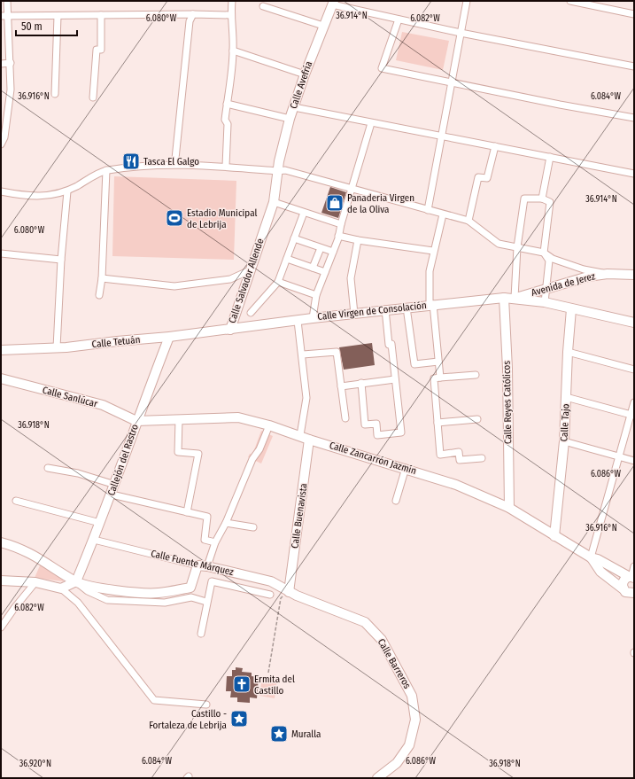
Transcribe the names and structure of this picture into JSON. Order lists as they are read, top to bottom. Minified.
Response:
{"streets":{"street":["Calle Avefría","Calle Salvador Allende","Avenida de Jerez","Calle Virgen de Consolación","Calle Tetuán","Calle Sanlúcar","Calle Reyes Católicos","Calle Tajo","Calle Zancarrón Jazmín","Callejón del Rastro","Calle Buenavista","Calle Fuente Márquez","Calle Barreros"]},"crossings":[["Calle Avefría","Calle Salvador Allende"],["Calle Salvador Allende","Calle Virgen de Consolación"],["Calle Salvador Allende","Calle Tetuán"],["Avenida de Jerez","Calle Virgen de Consolación"],["Calle Virgen de Consolación","Calle Tetuán"],["Calle Virgen de Consolación","Calle Reyes Católicos"],["Calle Tetuán","Callejón del Rastro"],["Calle Sanlúcar","Calle Zancarrón Jazmín"],["Calle Sanlúcar","Callejón del Rastro"],["Calle Reyes Católicos","Calle Zancarrón Jazmín"],["Calle Tajo","Calle Zancarrón Jazmín"],["Calle Zancarrón Jazmín","Callejón del Rastro"],["Calle Zancarrón Jazmín","Calle Buenavista"],["Callejón del Rastro","Calle Fuente Márquez"],["Calle Buenavista","Calle Fuente Márquez"],["Calle Buenavista","Calle Barreros"],["Calle Fuente Márquez","Calle Barreros"]],"places":{"restaurant":["Tasca El Galgo"],"shop":["Panaderia Virgen de la Oliva"],"sports":["Estadio Municipal de Lebrija"],"church":["Ermita del Castillo"],"place":["Castillo - Fortaleza de Lebrija","Muralla"]},"scale_bar":"50 m","coordinates":["36.914°N","6.080°W","6.082°W","36.916°N","6.084°W","36.918°N","6.086°W","36.920°N"]}
